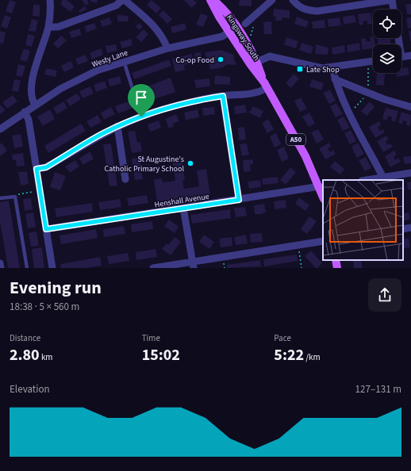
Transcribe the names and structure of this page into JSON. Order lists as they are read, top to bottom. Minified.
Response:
{"streets":{"main road":["Kingsway South","A50"],"street":["Westy Lane","Henshall Avenue"]},"crossings":[["Kingsway South","Westy Lane"],["Kingsway South","Henshall Avenue"]],"places":{"other":["Co-op Food","St Augustine's Catholic Primary School"],"transit":["Late Shop"]},"page":{"heading":["Evening run","18:38 · 5 × 560 m"],"stats":[["Distance","2.80 km"],["Time","15:02"],["Pace","5:22 /km"]],"chart":["Elevation","127–131 m"]}}
